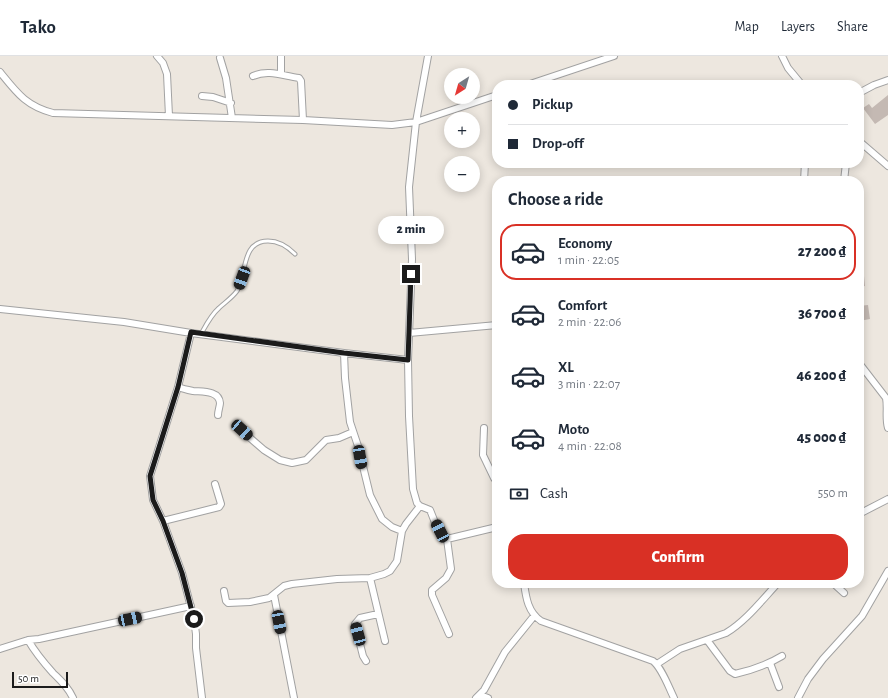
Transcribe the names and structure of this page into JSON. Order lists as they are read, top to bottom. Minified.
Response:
{"scale_bar":"50 m","north":"bottom left","page":{"header":"Tako","nav":["Map","Layers","Share"],"map_buttons":["+","−"],"banner":["Pickup","Drop-off"],"heading":"Choose a ride","bubble":"2 min","list":[{"name":"Economy","note":"1 min · 22:05","value":"27 200 ₫"},{"name":"Comfort","note":"2 min · 22:06","value":"36 700 ₫"},{"name":"XL","note":"3 min · 22:07","value":"46 200 ₫"},{"name":"Moto","note":"4 min · 22:08","value":"45 000 ₫"}],"pay":["Cash","550 m"],"buttons":"Confirm","scale":"50 m"}}
